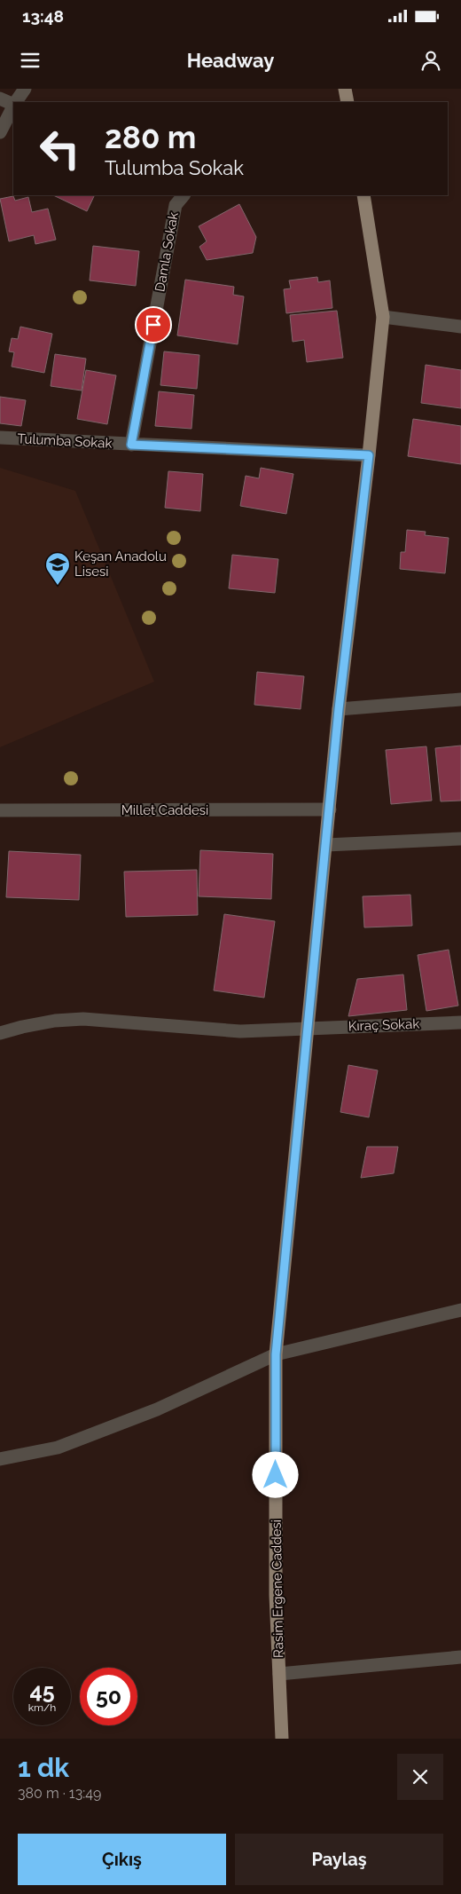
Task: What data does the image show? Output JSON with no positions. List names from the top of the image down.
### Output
{
  "streets": {
    "main road": ["Rasim Ergene Caddesi"],
    "street": [
      "Damla Sokak",
      "Tulumba Sokak",
      "Millet Caddesi",
      "Kıraç Sokak"
    ]
  },
  "crossings": [
    ["Damla Sokak", "Tulumba Sokak"],
    ["Tulumba Sokak", "Rasim Ergene Caddesi"],
    ["Millet Caddesi", "Rasim Ergene Caddesi"],
    ["Kıraç Sokak", "Rasim Ergene Caddesi"]
  ],
  "places": {
    "school or university": ["Keşan Anadolu Lisesi"]
  },
  "page": {
    "status": "13:48",
    "header": "Headway",
    "turn": ["280 m", "Tulumba Sokak"],
    "speed": "45 km/h",
    "limit": "50",
    "heading": ["1 dk", "380 m · 13:49"],
    "buttons": ["Çıkış", "Paylaş"]
  }
}
